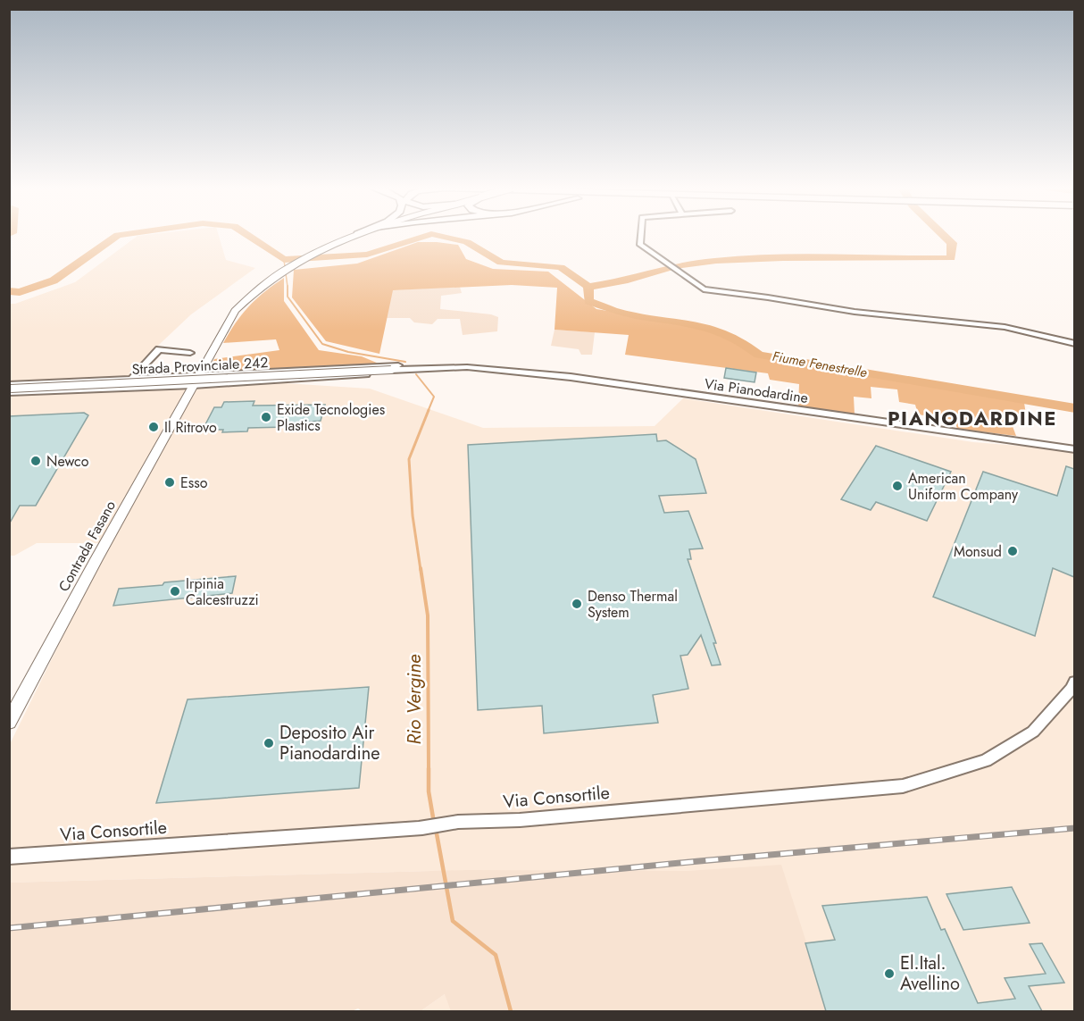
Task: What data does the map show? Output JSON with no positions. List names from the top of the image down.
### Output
{
  "streets": {
    "main road": ["Contrada Fasano"],
    "street": ["Strada Provinciale 242", "Via Pianodardine", "Via Consortile"]
  },
  "crossings": [
    ["Strada Provinciale 242", "Via Pianodardine"]
  ],
  "districts": ["PIANODARDINE"],
  "water": ["Fiume Fenestrelle", "Rio Vergine"],
  "places": [
    "Exide Tecnologies Plastics",
    "Il Ritrovo",
    "Newco",
    "Esso",
    "American Uniform Company",
    "Monsud",
    "Irpinia Calcestruzzi",
    "Denso Thermal System",
    "Deposito Air Pianodardine",
    "El.Ital. Avellino"
  ]
}
